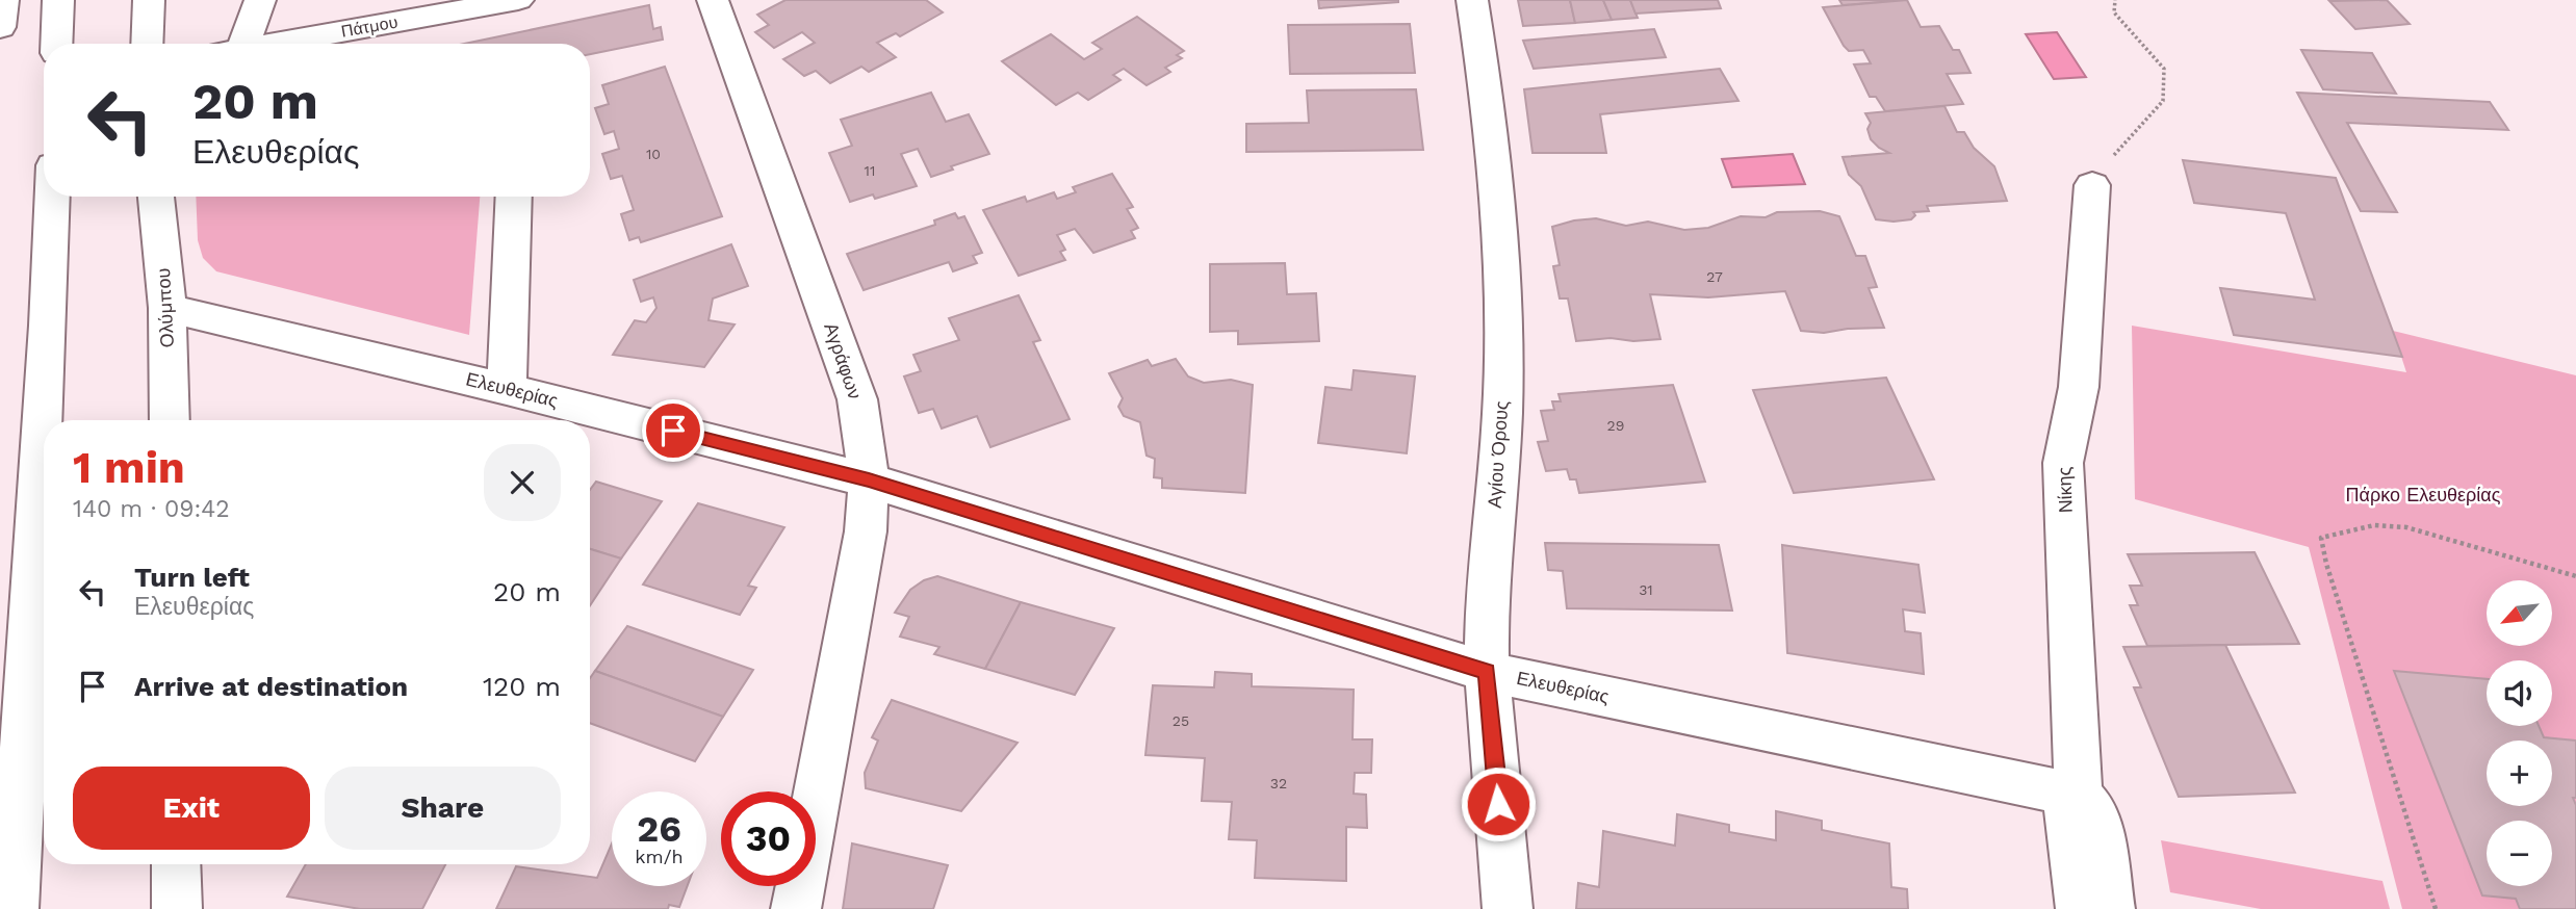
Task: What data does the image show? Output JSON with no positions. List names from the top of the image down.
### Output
{
  "streets": {
    "street": [
      "Πάτμου",
      "Ολύμπου",
      "Αγράφων",
      "Ελευθερίας",
      "Αγίου Όρους",
      "Νίκης"
    ]
  },
  "crossings": [
    ["Ολύμπου", "Ελευθερίας"],
    ["Αγράφων", "Ελευθερίας"],
    ["Ελευθερίας", "Αγίου Όρους"],
    ["Ελευθερίας", "Νίκης"]
  ],
  "parks": ["Πάρκο Ελευθερίας"],
  "house_numbers": [
    "10",
    "11",
    "27",
    "29",
    "31",
    "25",
    "32"
  ],
  "north": "bottom left",
  "page": {
    "turn": ["20 m", "Ελευθερίας"],
    "heading": ["1 min", "140 m · 09:42"],
    "list": [
      {
        "name": "Turn left",
        "note": "Ελευθερίας",
        "value": "20 m"
      },
      {
        "name": "Arrive at destination",
        "value": "120 m"
      }
    ],
    "map_buttons": ["+", "−"],
    "buttons": ["Exit", "Share"],
    "speed": "26 km/h",
    "limit": "30"
  }
}
